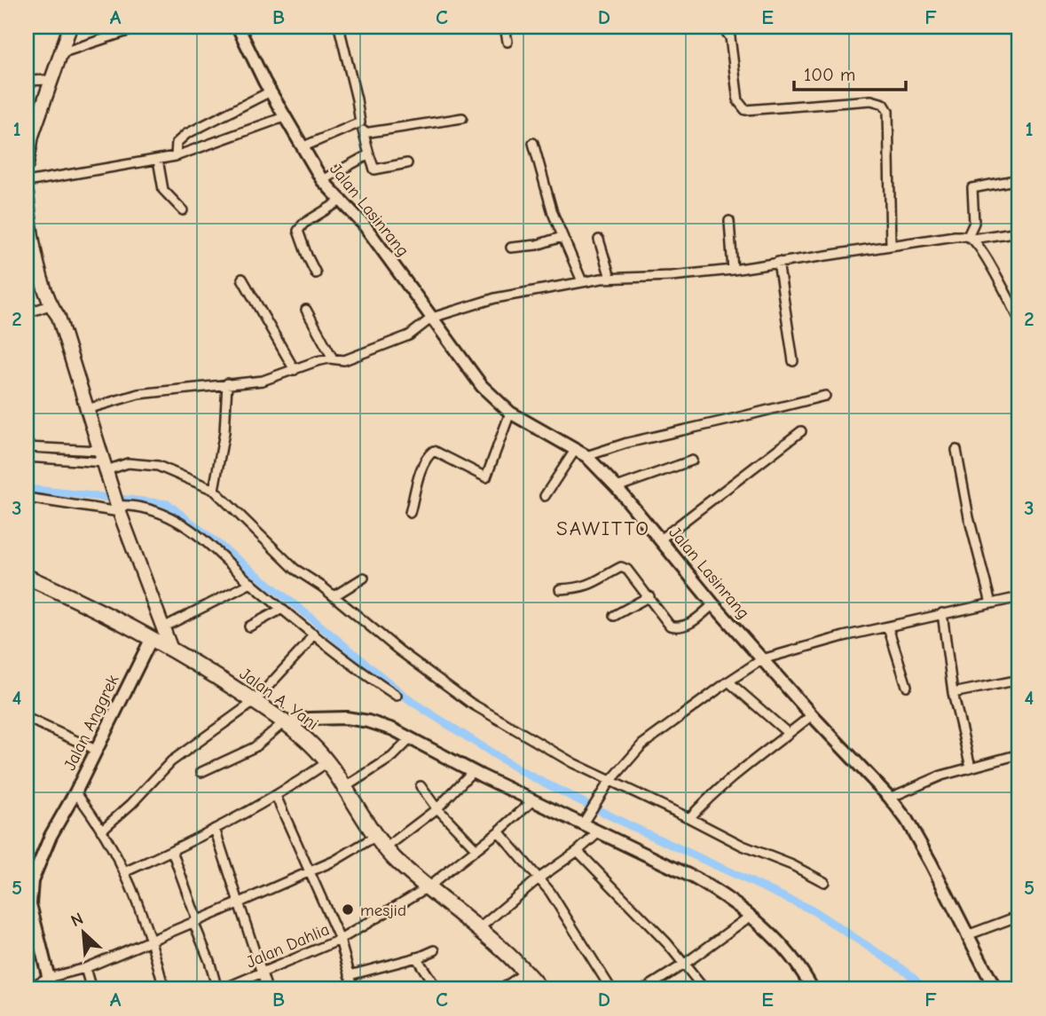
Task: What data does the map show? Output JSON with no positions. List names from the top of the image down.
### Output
{
  "streets": {
    "highway": ["Jalan A. Yani"],
    "street": ["Jalan Lasinrang", "Jalan Anggrek", "Jalan Dahlia"]
  },
  "crossings": [
    ["Jalan A. Yani", "Jalan Anggrek"],
    ["Jalan A. Yani", "Jalan Dahlia"]
  ],
  "districts": ["SAWITTO"],
  "places": ["mesjid"],
  "scale_bar": "100 m",
  "north": "top left",
  "grid": {
    "columns": [
      "A",
      "B",
      "C",
      "D",
      "E",
      "F"
    ],
    "rows": [
      "1",
      "2",
      "3",
      "4",
      "5"
    ]
  }
}
